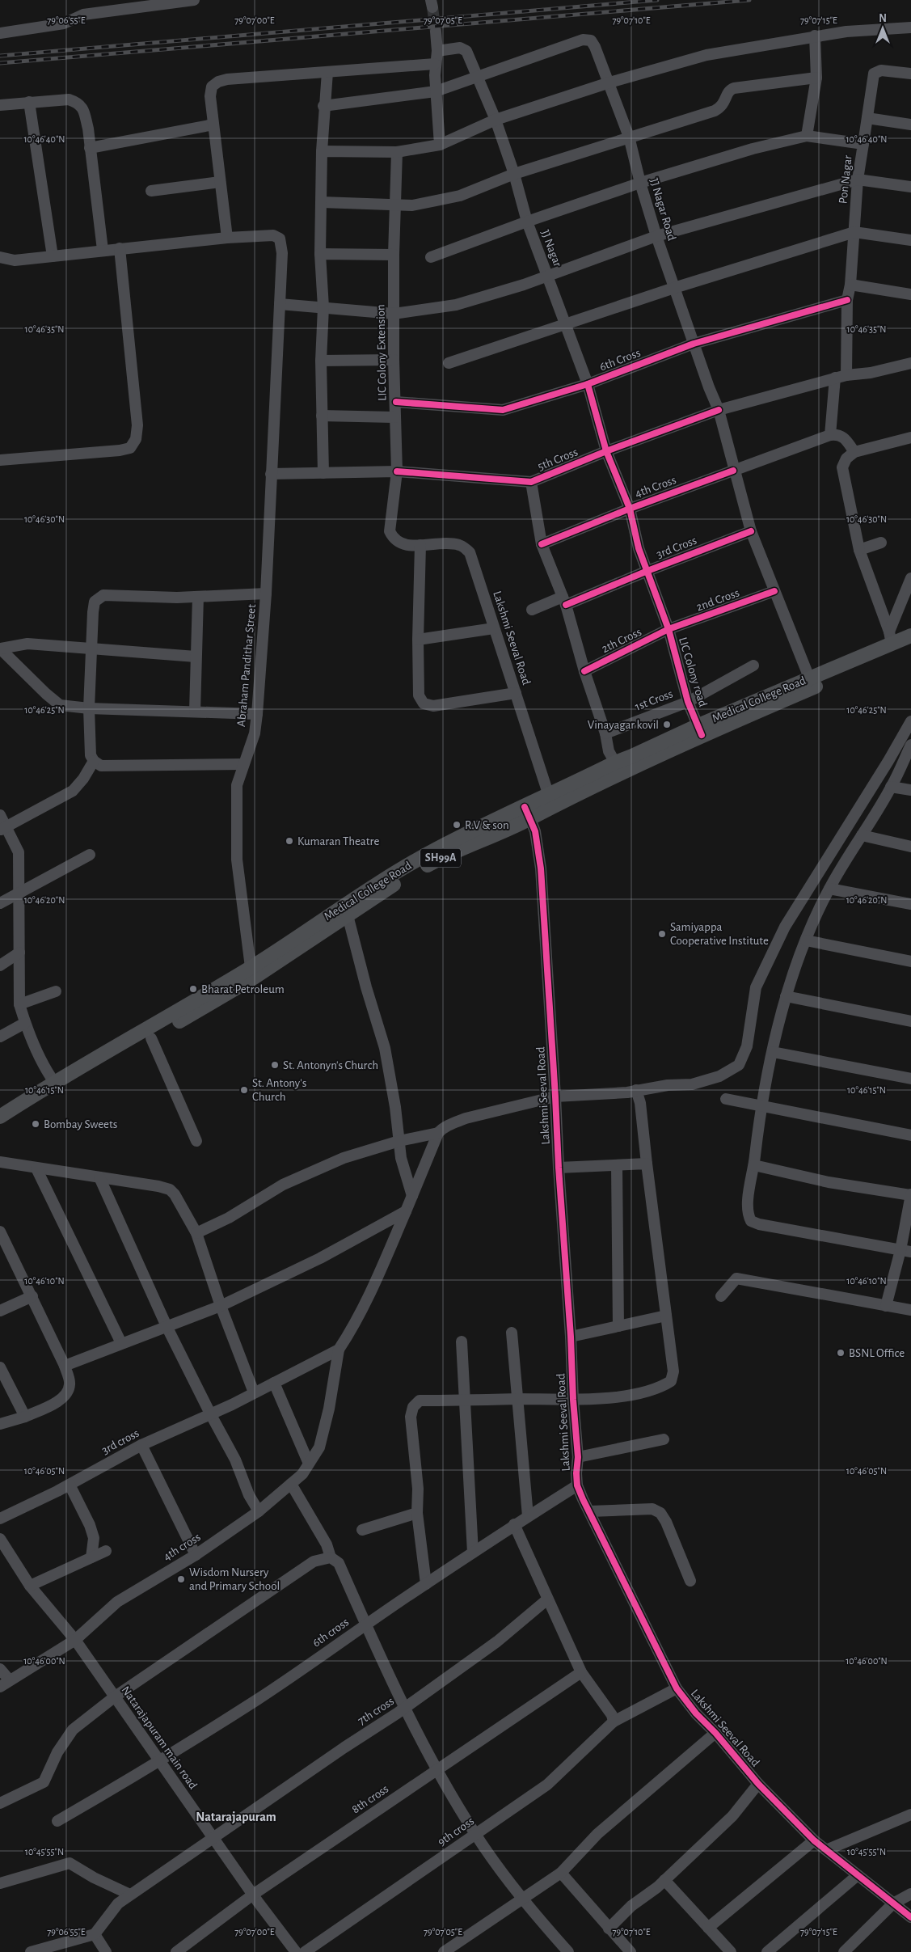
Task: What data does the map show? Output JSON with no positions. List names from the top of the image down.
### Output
{
  "streets": {
    "main road": ["Medical College Road", "SH99A"],
    "street": [
      "Pon Nagar",
      "JJ Nagar Road",
      "JJ Nagar",
      "LIC Colony Extension",
      "6th Cross",
      "5th Cross",
      "4th Cross",
      "3rd Cross",
      "2nd Cross",
      "Lakshmi Seeval Road",
      "2th Cross",
      "Abraham Pandithar Street",
      "LIC Colony road",
      "1st Cross",
      "3rd cross",
      "4th cross",
      "6th cross",
      "7th cross",
      "Natarajapuram main road",
      "8th cross",
      "9th cross"
    ]
  },
  "crossings": [
    ["Pon Nagar", "6th Cross"],
    ["Pon Nagar", "5th Cross"],
    ["JJ Nagar Road", "JJ Nagar"],
    ["JJ Nagar Road", "6th Cross"],
    ["JJ Nagar Road", "5th Cross"],
    ["JJ Nagar Road", "4th Cross"],
    ["JJ Nagar Road", "3rd Cross"],
    ["JJ Nagar Road", "2nd Cross"],
    ["JJ Nagar Road", "Medical College Road"],
    ["JJ Nagar", "6th Cross"],
    ["JJ Nagar", "LIC Colony road"],
    ["LIC Colony Extension", "6th Cross"],
    ["LIC Colony Extension", "5th Cross"],
    ["LIC Colony Extension", "Lakshmi Seeval Road"],
    ["6th Cross", "LIC Colony road"],
    ["5th Cross", "Abraham Pandithar Street"],
    ["5th Cross", "LIC Colony road"],
    ["4th Cross", "LIC Colony road"],
    ["3rd Cross", "LIC Colony road"],
    ["2nd Cross", "2th Cross"],
    ["2nd Cross", "LIC Colony road"],
    ["Lakshmi Seeval Road", "Medical College Road"],
    ["Lakshmi Seeval Road", "6th cross"],
    ["Lakshmi Seeval Road", "9th cross"],
    ["2th Cross", "LIC Colony road"],
    ["Abraham Pandithar Street", "Medical College Road"],
    ["LIC Colony road", "Medical College Road"],
    ["LIC Colony road", "1st Cross"],
    ["3rd cross", "4th cross"],
    ["4th cross", "Natarajapuram main road"],
    ["6th cross", "Natarajapuram main road"],
    ["7th cross", "Natarajapuram main road"],
    ["Natarajapuram main road", "8th cross"]
  ],
  "districts": ["Natarajapuram"],
  "places": [
    "Vinayagar kovil",
    "R.V & son",
    "Kumaran Theatre",
    "Samiyappa Cooperative Institute",
    "Bharat Petroleum",
    "St. Antonyn's Church",
    "St. Antony's Church",
    "Bombay Sweets",
    "BSNL Office",
    "Wisdom Nursery and Primary School"
  ],
  "north": "top",
  "coordinates": [
    "79°06'55\"E",
    "79°07'00\"E",
    "79°07'05\"E",
    "79°07'10\"E",
    "79°07'15\"E",
    "10°46'40\"N",
    "10°46'35\"N",
    "10°46'30\"N",
    "10°46'25\"N",
    "10°46'20\"N",
    "10°46'15\"N",
    "10°46'10\"N",
    "10°46'05\"N",
    "10°46'00\"N",
    "10°45'55\"N"
  ]
}
